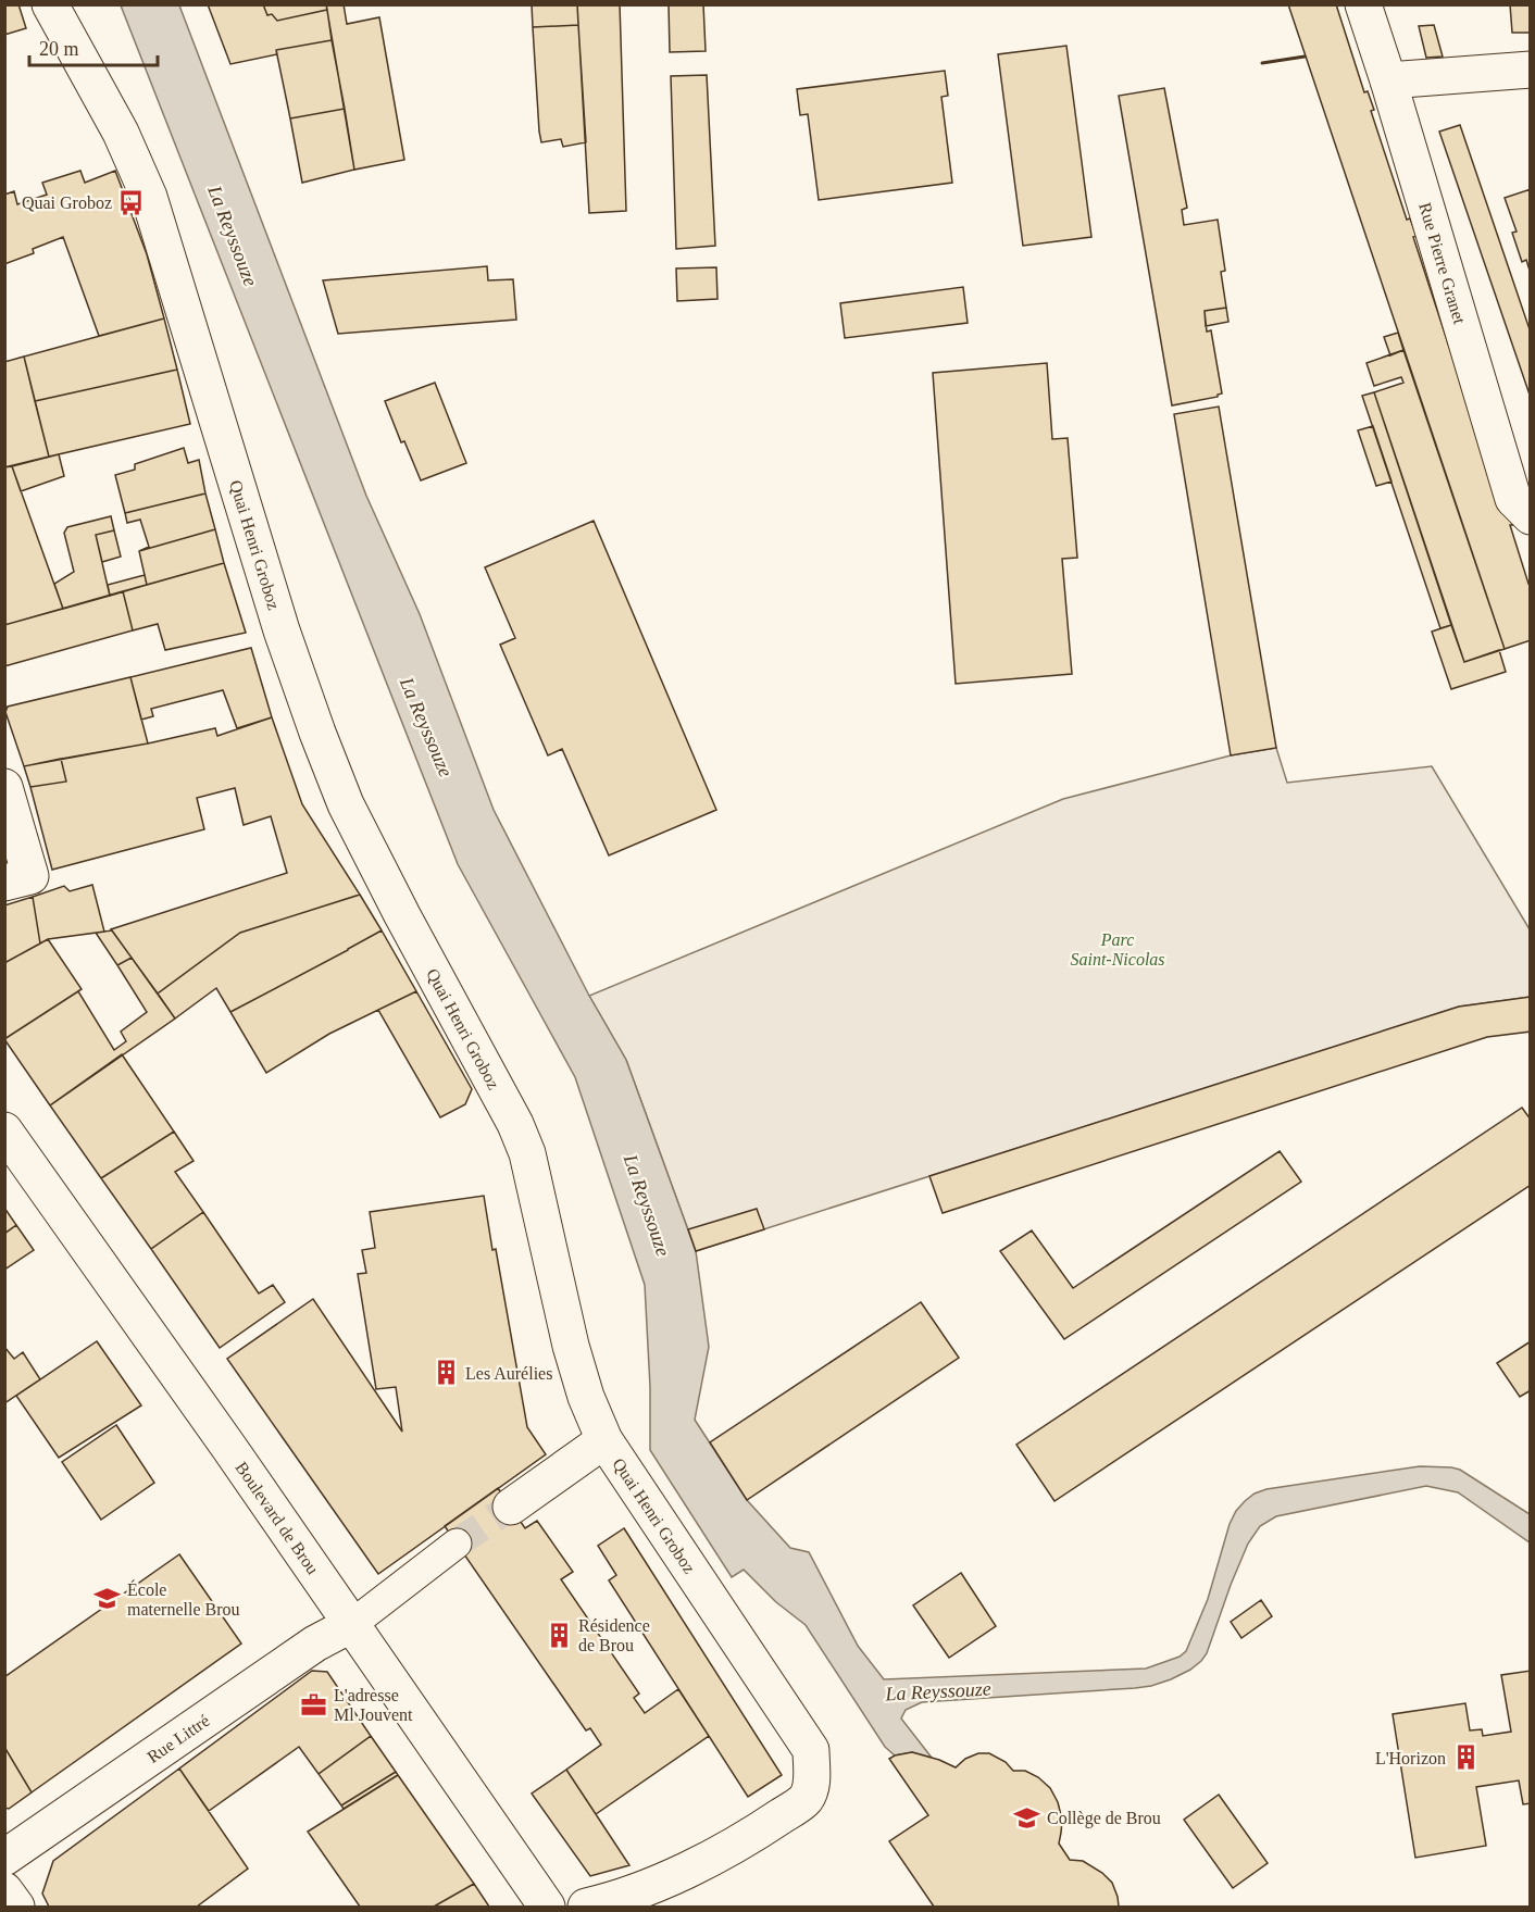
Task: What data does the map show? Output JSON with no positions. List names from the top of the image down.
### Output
{
  "streets": {
    "street": [
      "Rue Pierre Granet",
      "Quai Henri Groboz",
      "Boulevard de Brou",
      "Rue Littré"
    ]
  },
  "crossings": [
    ["Boulevard de Brou", "Rue Littré"]
  ],
  "water": ["La Reyssouze"],
  "parks": ["Parc Saint-Nicolas"],
  "places": {
    "bus stop": ["Quai Groboz"],
    "building": ["Les Aurélies", "Résidence de Brou", "L'Horizon"],
    "school or university": ["École maternelle Brou", "Collège de Brou"],
    "office": ["L'adresse Ml Jouvent"]
  },
  "scale_bar": "20 m"
}
